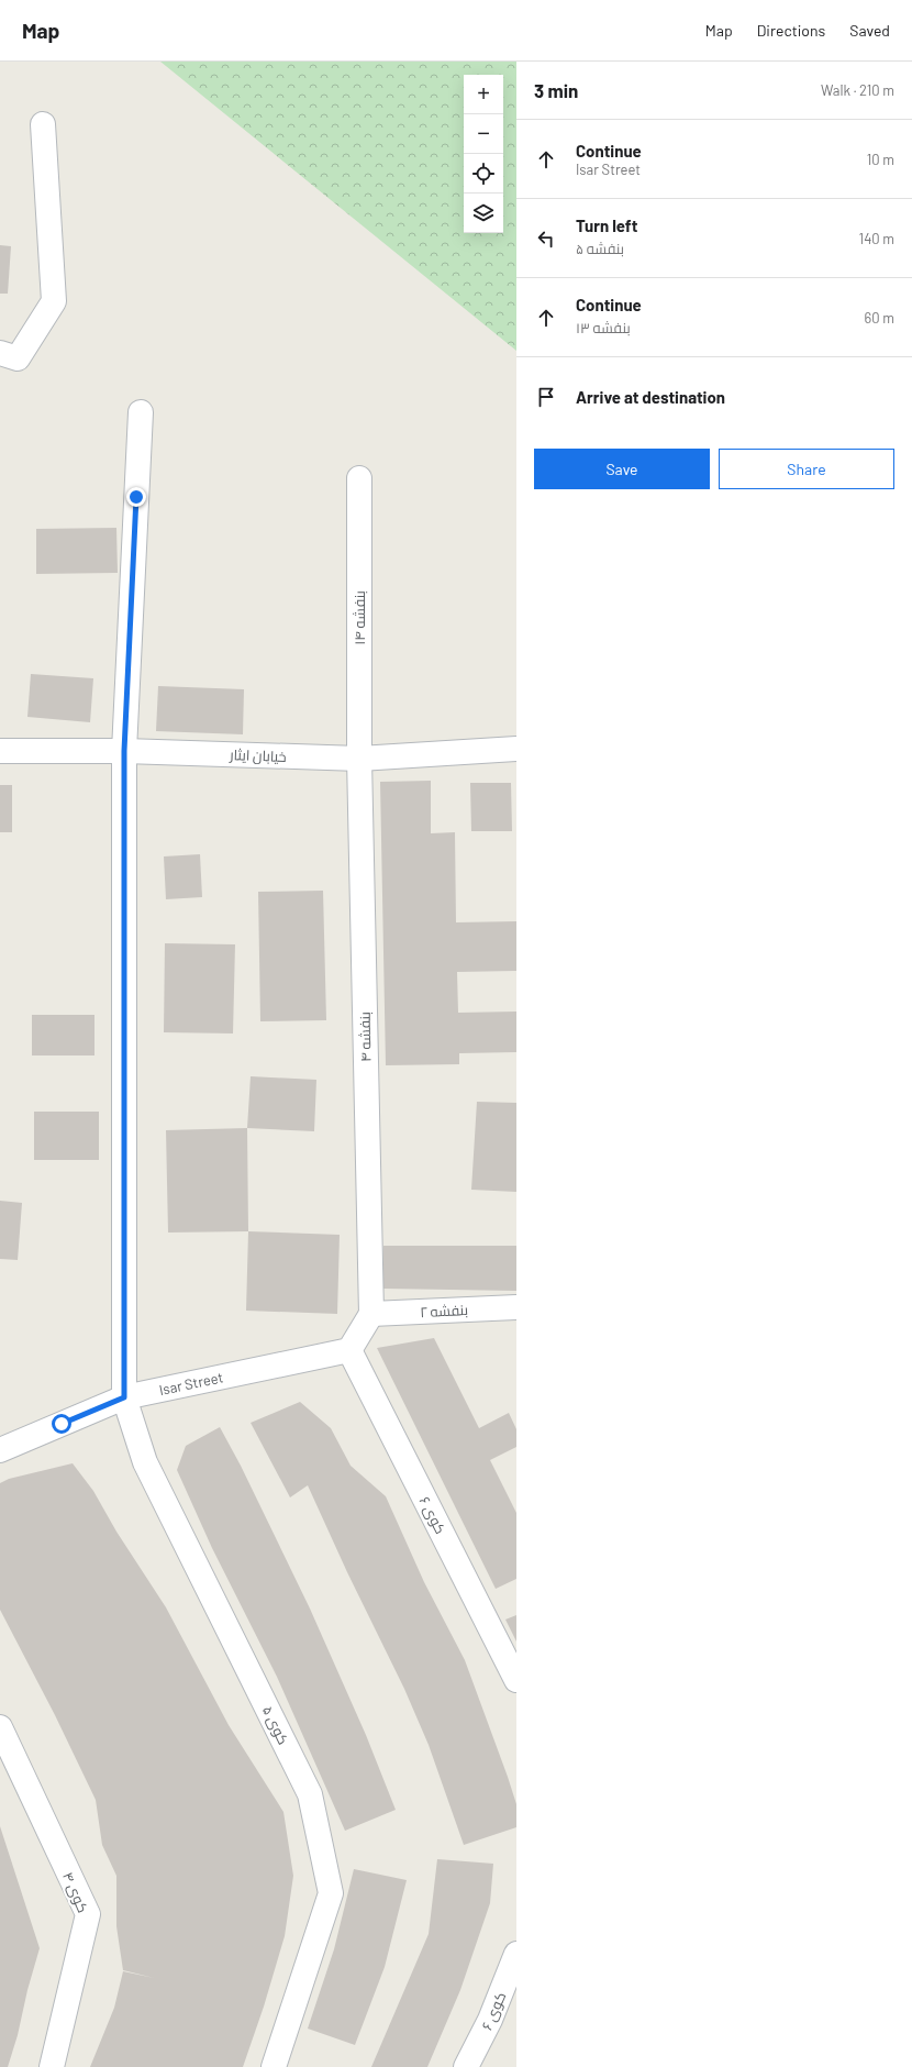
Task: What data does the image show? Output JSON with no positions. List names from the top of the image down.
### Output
{
  "streets": {
    "street": [
      "بنفشه ۱۴",
      "خیابان ایثار",
      "بنفشه ۴",
      "بنفشه ۲",
      "Isar Street",
      "کوی ۶",
      "کوی ۵",
      "کوی ۴"
    ]
  },
  "crossings": [
    ["بنفشه ۱۴", "خیابان ایثار"],
    ["بنفشه ۱۴", "بنفشه ۴"],
    ["خیابان ایثار", "بنفشه ۴"],
    ["خیابان ایثار", "کوی ۵"],
    ["بنفشه ۴", "بنفشه ۲"],
    ["Isar Street", "کوی ۶"],
    ["Isar Street", "کوی ۵"]
  ],
  "page": {
    "header": "Map",
    "nav": ["Map", "Directions", "Saved"],
    "heading": ["3 min", "Walk · 210 m"],
    "map_buttons": ["+", "−"],
    "list": [
      ["Continue", "Isar Street", "10 m"],
      ["Turn left", "بنفشه ۵", "140 m"],
      ["Continue", "بنفشه ۱۳", "60 m"],
      "Arrive at destination"
    ],
    "buttons": ["Save", "Share"]
  }
}
